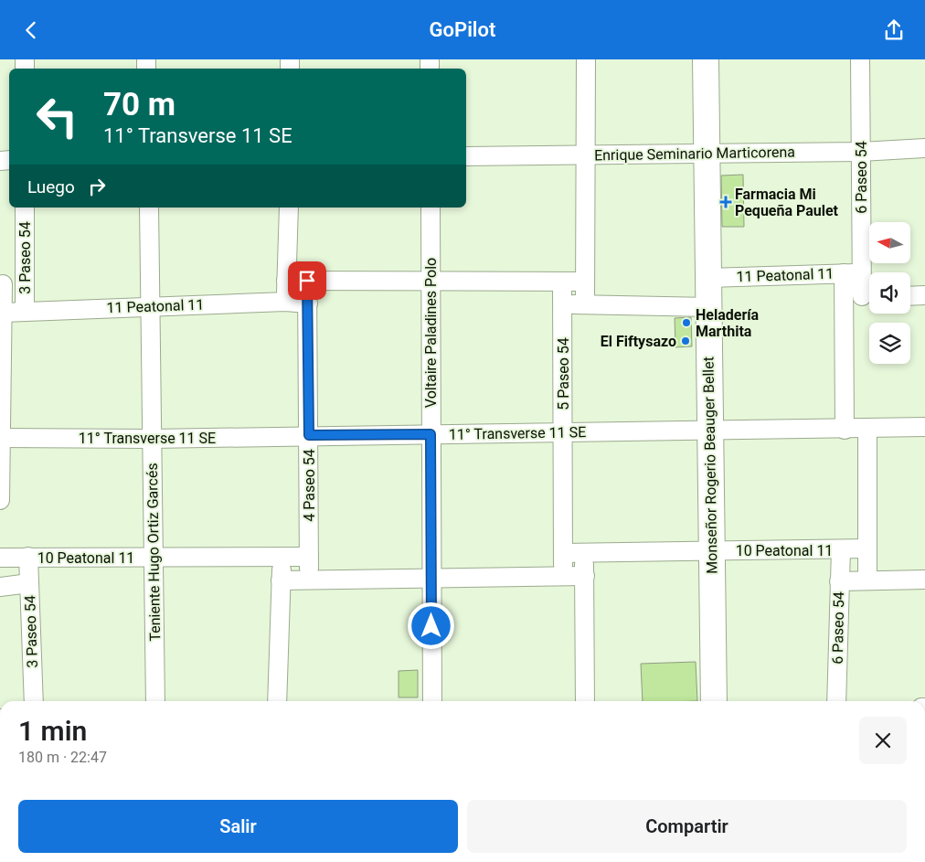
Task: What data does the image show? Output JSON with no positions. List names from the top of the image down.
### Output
{
  "streets": {
    "street": [
      "Enrique Seminario Marticorena",
      "6 Paseo 54",
      "3 Paseo 54",
      "11 Peatonal 11",
      "Voltaire Paladines Polo",
      "5 Paseo 54",
      "11° Transverse 11 SE",
      "Monseñor Rogerio Beauger Bellet",
      "4 Paseo 54",
      "10 Peatonal 11",
      "Teniente Hugo Ortiz Garcés"
    ]
  },
  "crossings": [
    ["Enrique Seminario Marticorena", "6 Paseo 54"],
    ["Enrique Seminario Marticorena", "Monseñor Rogerio Beauger Bellet"],
    ["6 Paseo 54", "11 Peatonal 11"],
    ["6 Paseo 54", "11° Transverse 11 SE"],
    ["6 Paseo 54", "10 Peatonal 11"],
    ["3 Paseo 54", "11 Peatonal 11"],
    ["3 Paseo 54", "11° Transverse 11 SE"],
    ["3 Paseo 54", "10 Peatonal 11"],
    ["11 Peatonal 11", "Monseñor Rogerio Beauger Bellet"],
    ["11 Peatonal 11", "4 Paseo 54"],
    ["11 Peatonal 11", "Teniente Hugo Ortiz Garcés"],
    ["Voltaire Paladines Polo", "11° Transverse 11 SE"],
    ["5 Paseo 54", "11° Transverse 11 SE"],
    ["5 Paseo 54", "10 Peatonal 11"],
    ["11° Transverse 11 SE", "Monseñor Rogerio Beauger Bellet"],
    ["11° Transverse 11 SE", "4 Paseo 54"],
    ["11° Transverse 11 SE", "Teniente Hugo Ortiz Garcés"],
    ["Monseñor Rogerio Beauger Bellet", "10 Peatonal 11"],
    ["4 Paseo 54", "10 Peatonal 11"],
    ["10 Peatonal 11", "Teniente Hugo Ortiz Garcés"]
  ],
  "places": {
    "health": ["Farmacia Mi Pequeña Paulet"],
    "other": ["Heladería Marthita", "El Fiftysazo"]
  },
  "north": "left",
  "page": {
    "header": "GoPilot",
    "turn": ["70 m", "11° Transverse 11 SE"],
    "then": "Luego",
    "heading": ["1 min", "180 m · 22:47"],
    "buttons": ["Salir", "Compartir"]
  }
}
